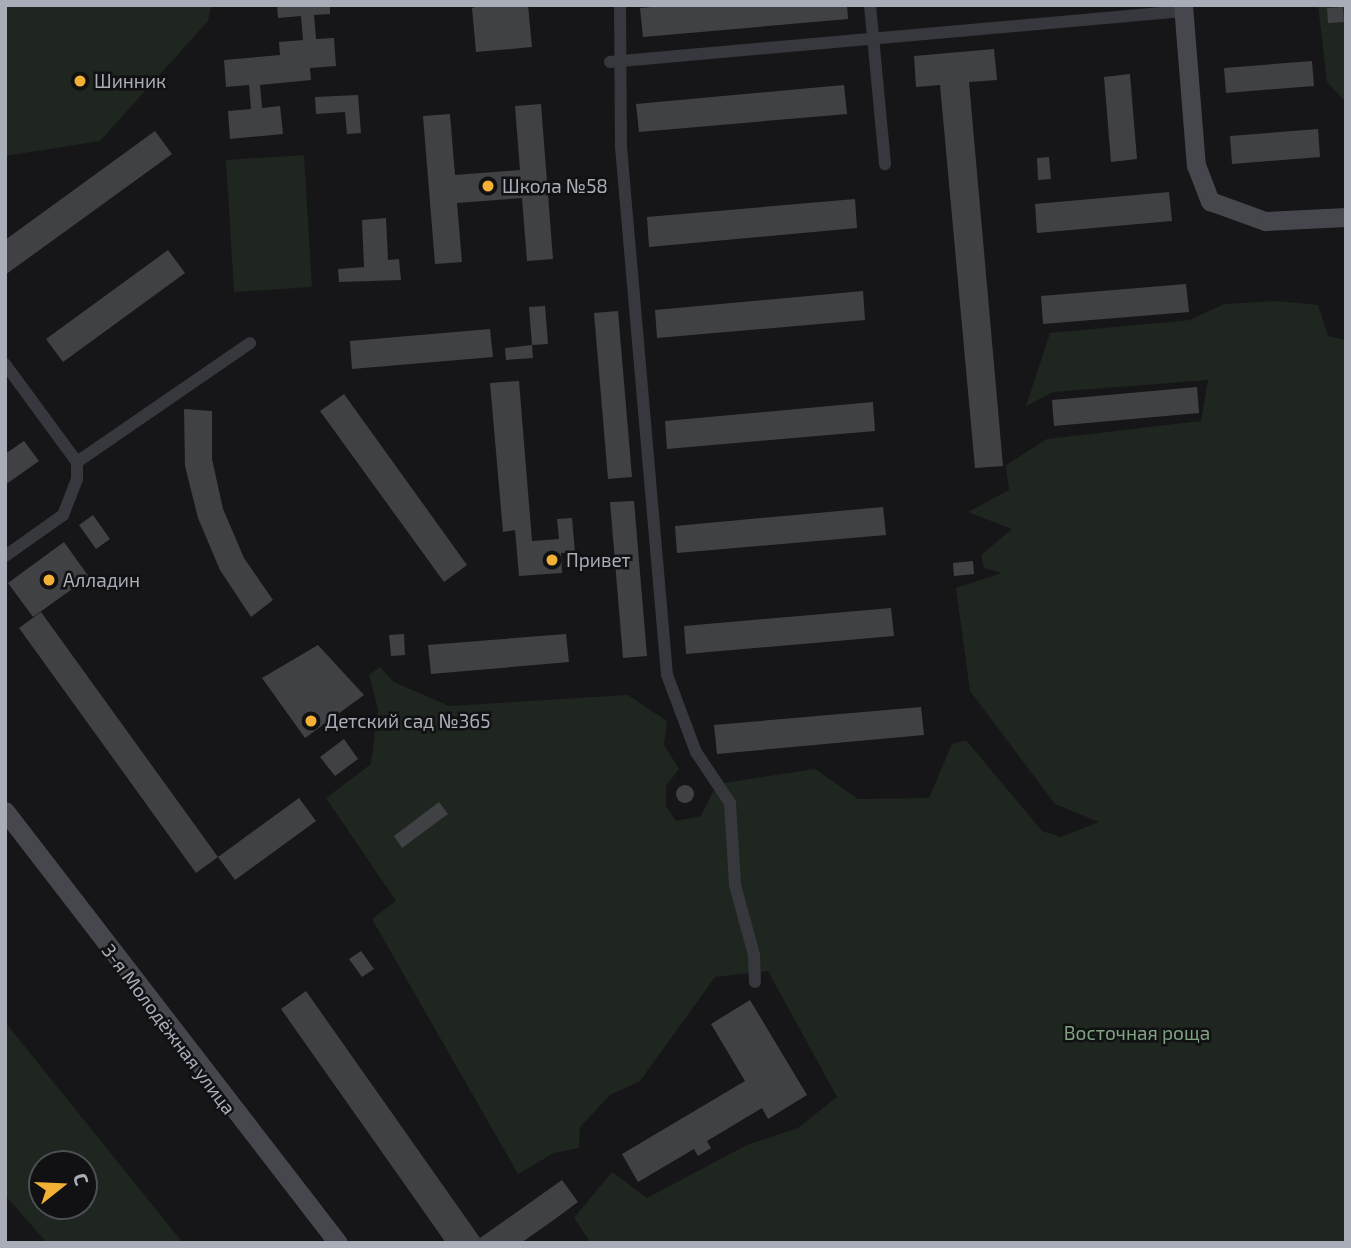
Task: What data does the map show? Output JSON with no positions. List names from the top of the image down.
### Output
{
  "streets": {
    "main road": ["3-я Молодёжная улица"]
  },
  "parks": ["Восточная роща"],
  "places": [
    "Шинник",
    "Школа №58",
    "Привет",
    "Алладин",
    "Детский сад №365"
  ],
  "north": "right"
}
